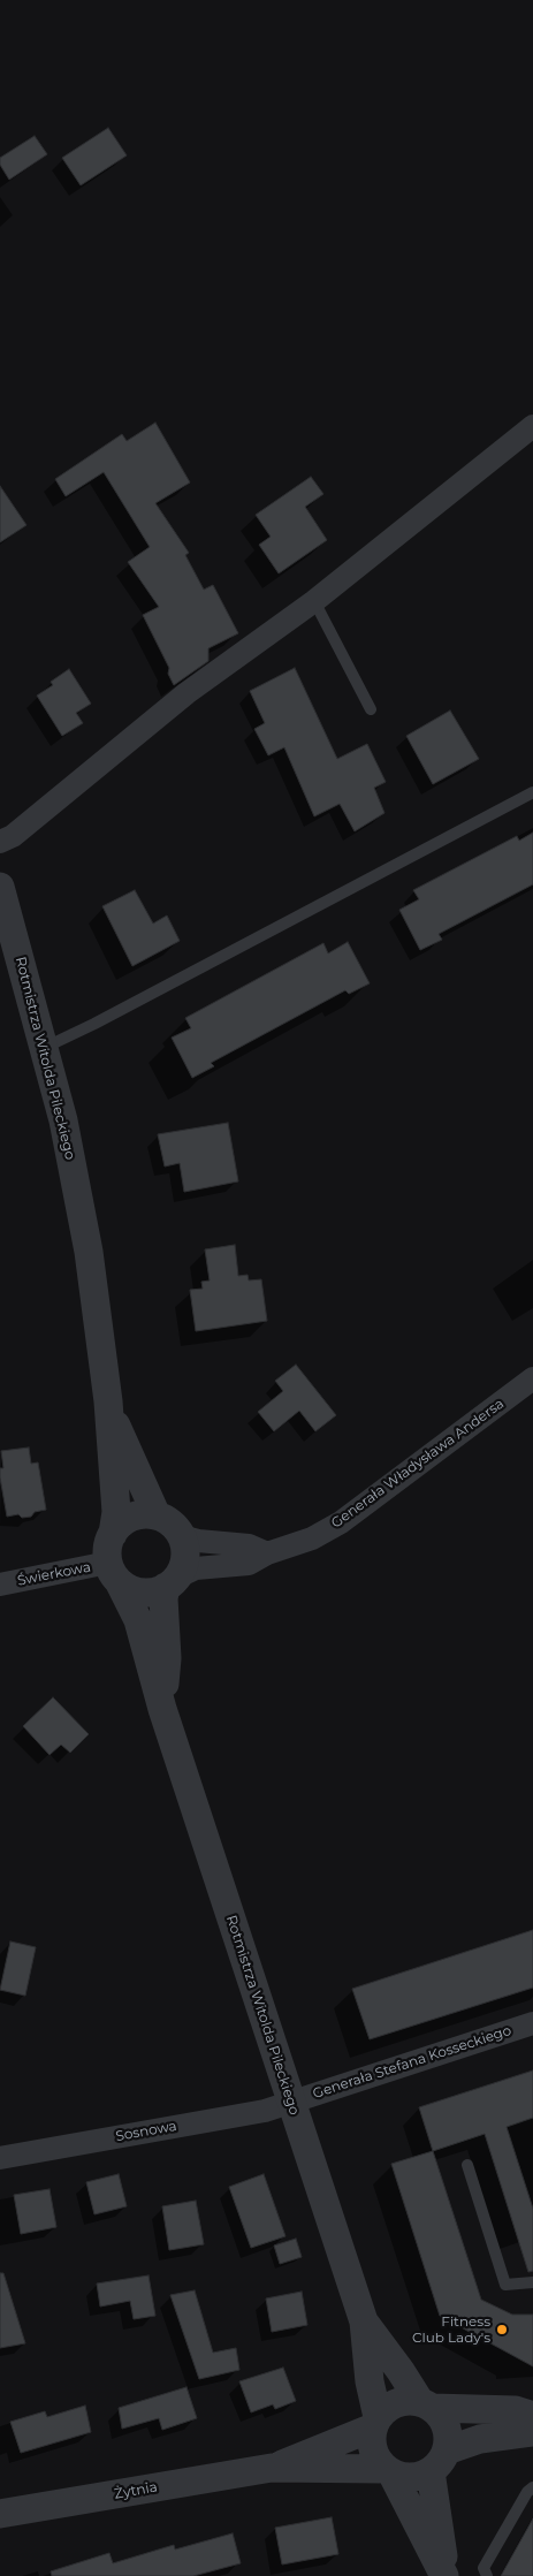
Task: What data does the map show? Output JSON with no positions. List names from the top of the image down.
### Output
{
  "streets": {
    "street": [
      "Rotmistrza Witolda Pileckiego",
      "Generała Władysława Andersa",
      "Świerkowa",
      "Generała Stefana Kosseckiego",
      "Sosnowa",
      "Żytnia"
    ]
  },
  "crossings": [
    ["Rotmistrza Witolda Pileckiego", "Generała Władysława Andersa"],
    ["Rotmistrza Witolda Pileckiego", "Świerkowa"],
    ["Rotmistrza Witolda Pileckiego", "Generała Stefana Kosseckiego"],
    ["Rotmistrza Witolda Pileckiego", "Sosnowa"],
    ["Rotmistrza Witolda Pileckiego", "Żytnia"],
    ["Generała Władysława Andersa", "Świerkowa"],
    ["Generała Stefana Kosseckiego", "Sosnowa"]
  ],
  "places": ["Fitness Club Lady's"]
}
